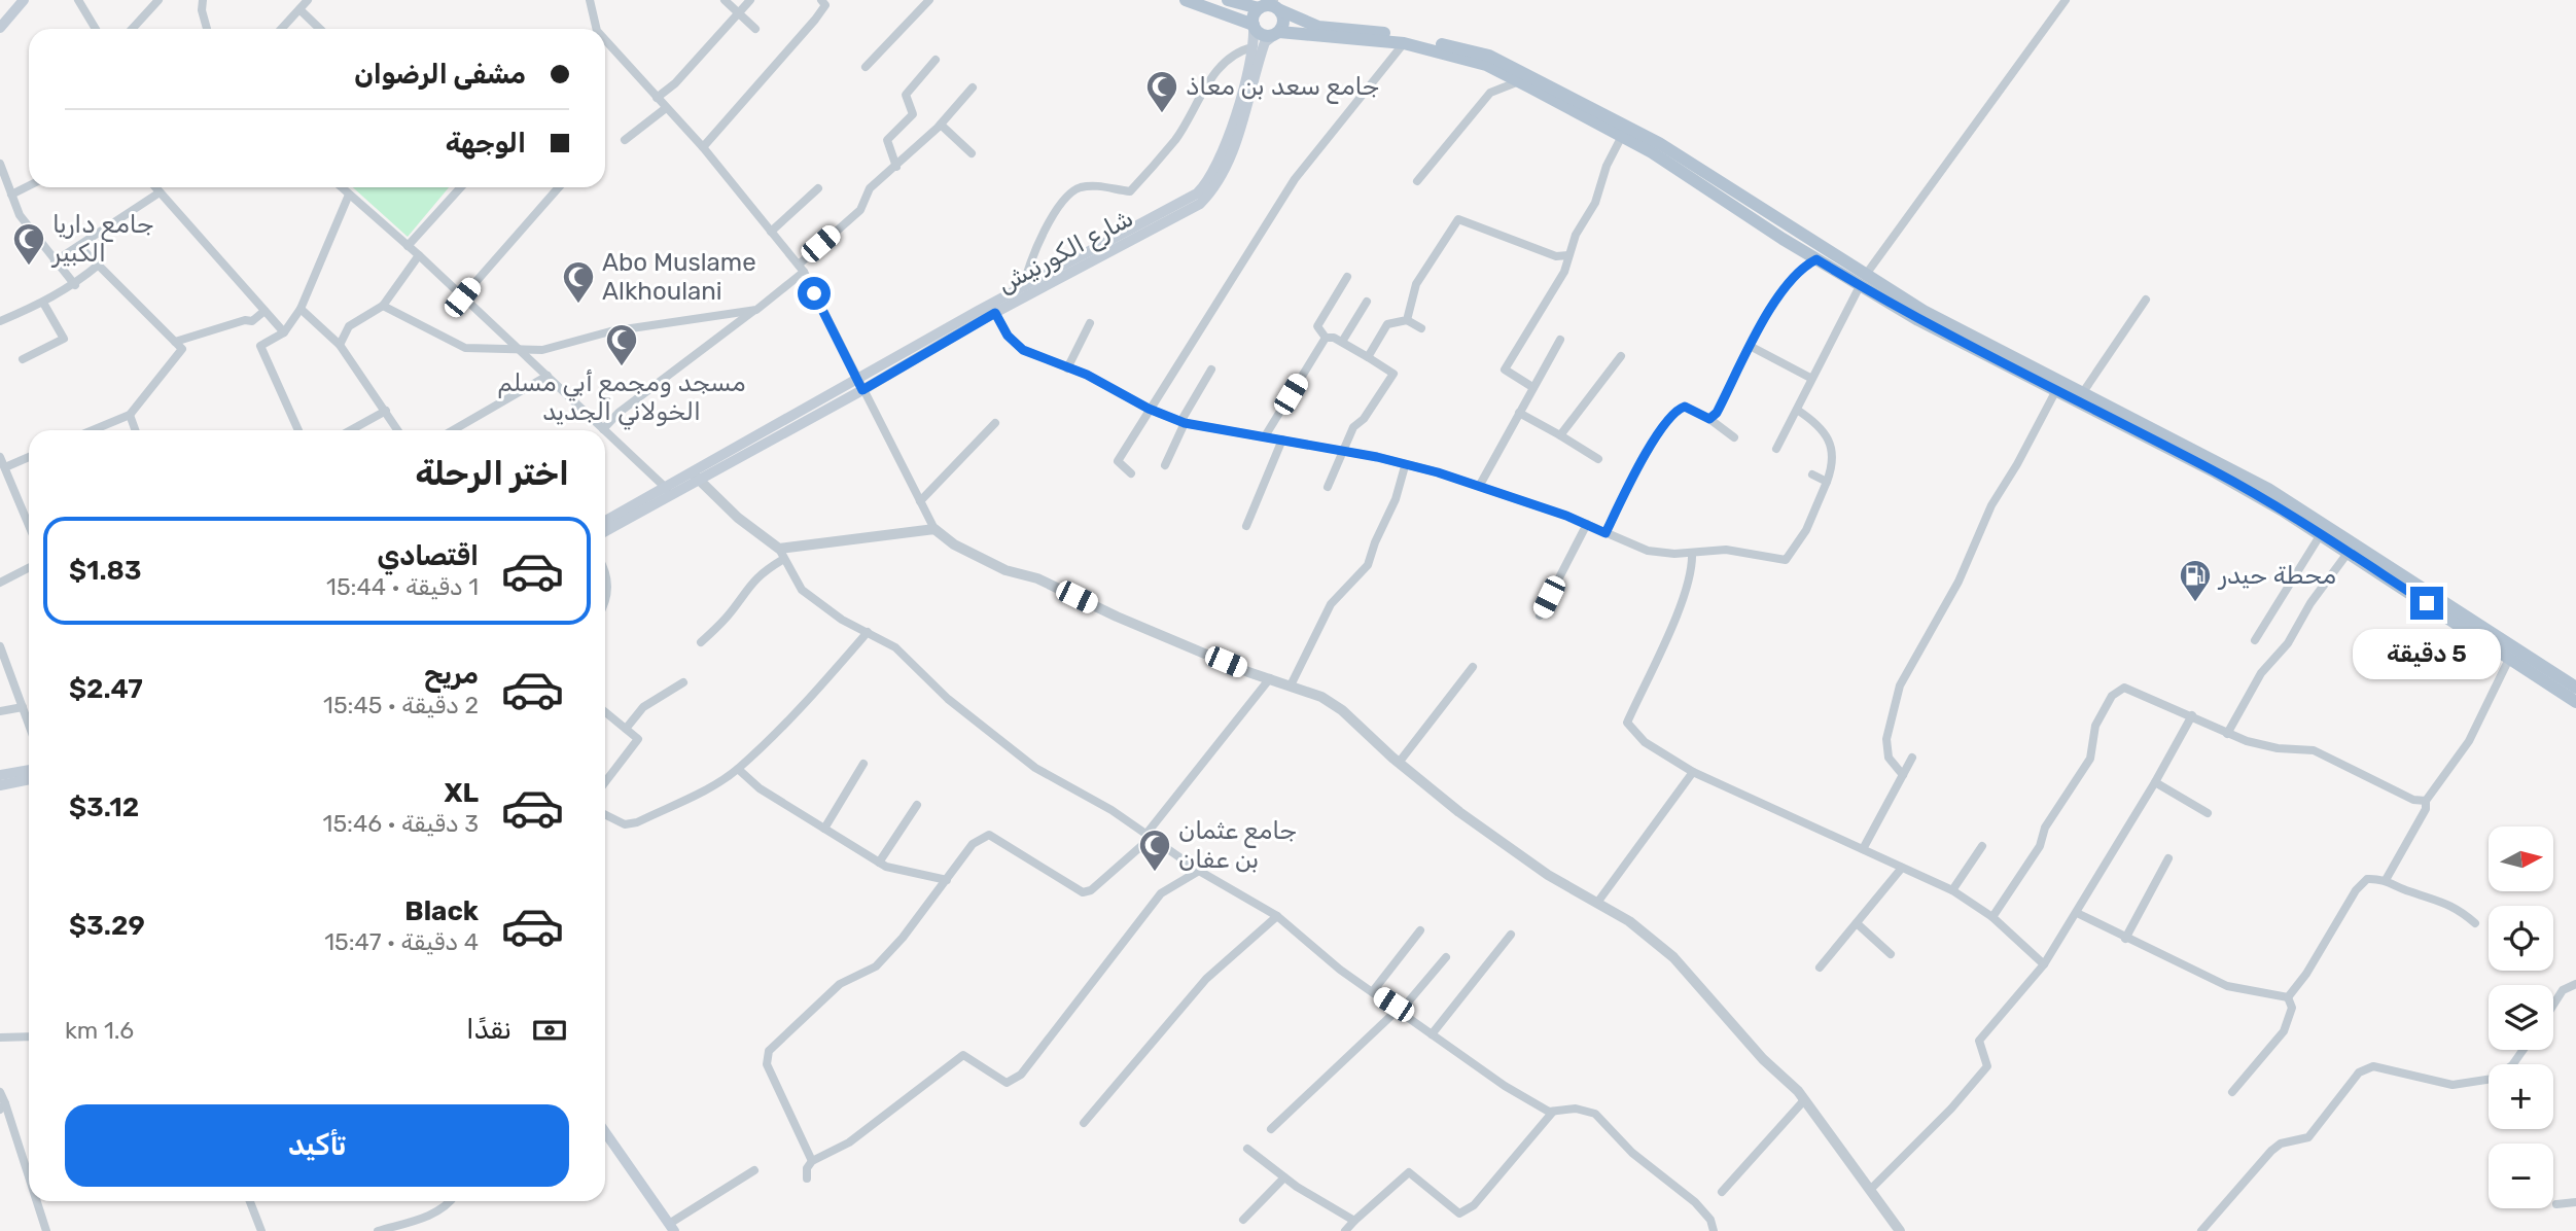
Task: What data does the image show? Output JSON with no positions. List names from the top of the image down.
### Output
{
  "streets": {
    "main road": ["شارع الكورنيش"]
  },
  "places": {
    "mosque": [
      "جامع سعد بن معاذ",
      "جامع داريا الكبير",
      "Abo Muslame Alkhoulani",
      "مسجد ومجمع أبي مسلم الخولاني الجديد",
      "جامع عثمان بن عفان"
    ],
    "fuel station": ["محطة حيدر"]
  },
  "north": "right",
  "page": {
    "banner": ["مشفى الرضوان", "الوجهة"],
    "heading": "اختر الرحلة",
    "list": [
      {
        "name": "اقتصادي",
        "note": "1 دقيقة · 15:44",
        "value": "$1.83"
      },
      {
        "name": "مريح",
        "note": "2 دقيقة · 15:45",
        "value": "$2.47"
      },
      {
        "name": "XL",
        "note": "3 دقيقة · 15:46",
        "value": "$3.12"
      },
      {
        "name": "Black",
        "note": "4 دقيقة · 15:47",
        "value": "$3.29"
      }
    ],
    "bubble": "5 دقيقة",
    "map_buttons": ["+", "−"],
    "pay": ["نقدًا", "1.6 km"],
    "buttons": "تأكيد"
  }
}
